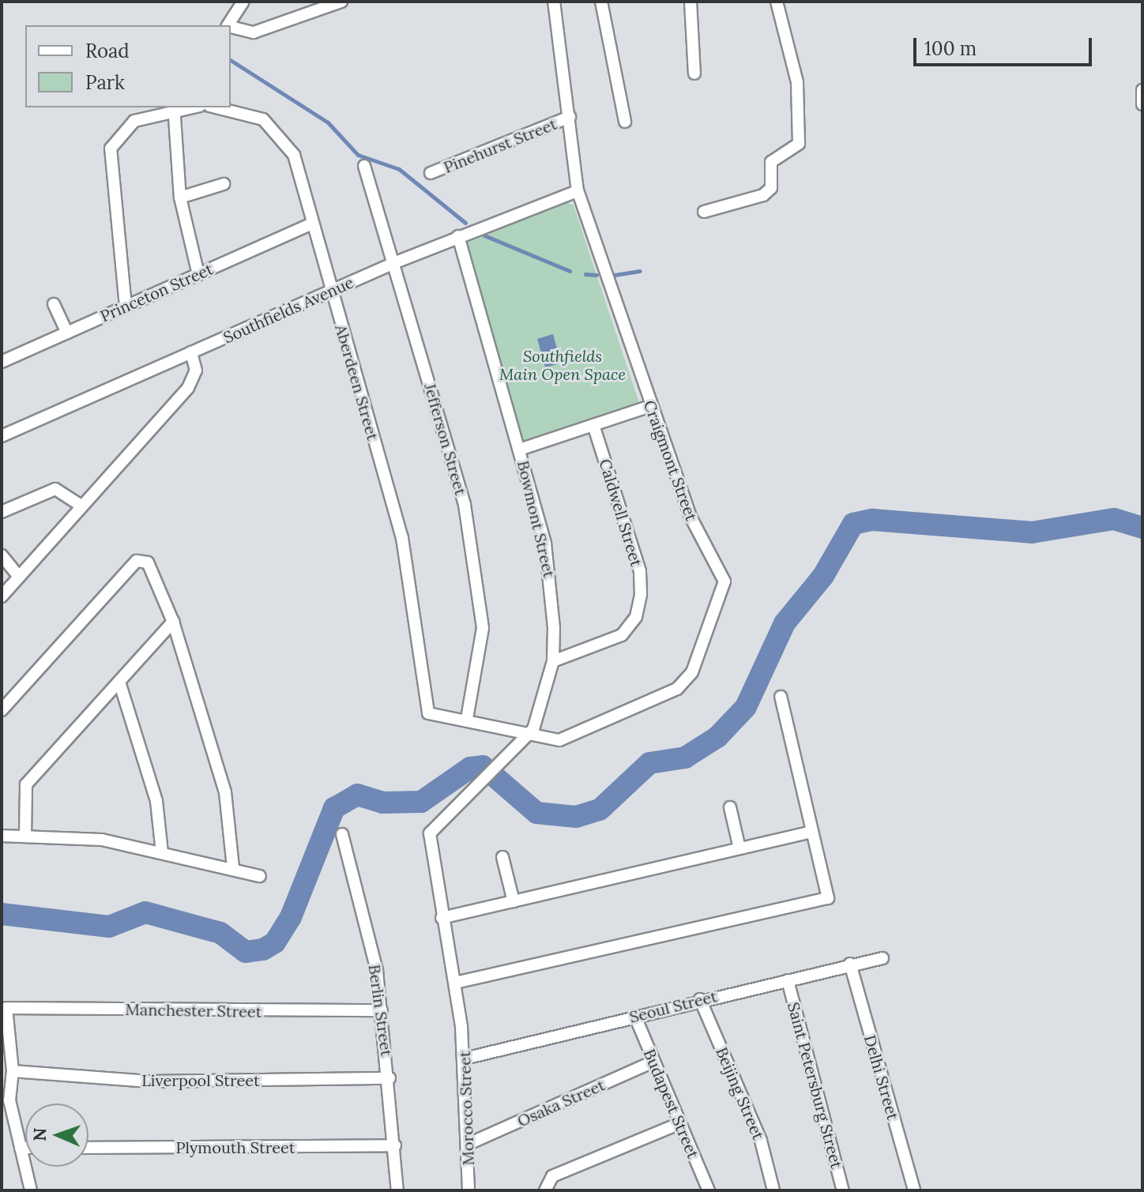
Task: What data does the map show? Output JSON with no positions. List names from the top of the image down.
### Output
{
  "streets": {
    "street": [
      "Pinehurst Street",
      "Princeton Street",
      "Southfields Avenue",
      "Aberdeen Street",
      "Jefferson Street",
      "Craigmont Street",
      "Caldwell Street",
      "Bowmont Street",
      "Seoul Street",
      "Manchester Street",
      "Berlin Street",
      "Delhi Street",
      "Liverpool Street",
      "Saint Petersburg Street",
      "Beijing Street",
      "Osaka Street",
      "Budapest Street",
      "Morocco Street",
      "Plymouth Street"
    ]
  },
  "crossings": [
    ["Pinehurst Street", "Craigmont Street"],
    ["Princeton Street", "Aberdeen Street"],
    ["Southfields Avenue", "Aberdeen Street"],
    ["Southfields Avenue", "Jefferson Street"],
    ["Southfields Avenue", "Craigmont Street"],
    ["Southfields Avenue", "Bowmont Street"],
    ["Aberdeen Street", "Craigmont Street"],
    ["Jefferson Street", "Craigmont Street"],
    ["Craigmont Street", "Bowmont Street"],
    ["Caldwell Street", "Bowmont Street"],
    ["Bowmont Street", "Morocco Street"],
    ["Seoul Street", "Delhi Street"],
    ["Seoul Street", "Saint Petersburg Street"],
    ["Seoul Street", "Beijing Street"],
    ["Seoul Street", "Budapest Street"],
    ["Seoul Street", "Morocco Street"],
    ["Manchester Street", "Berlin Street"],
    ["Manchester Street", "Liverpool Street"],
    ["Berlin Street", "Liverpool Street"],
    ["Berlin Street", "Plymouth Street"],
    ["Osaka Street", "Budapest Street"],
    ["Osaka Street", "Morocco Street"]
  ],
  "parks": ["Southfields Main Open Space"],
  "legend": ["Road", "Park"],
  "scale_bar": "100 m",
  "north": "left"
}
